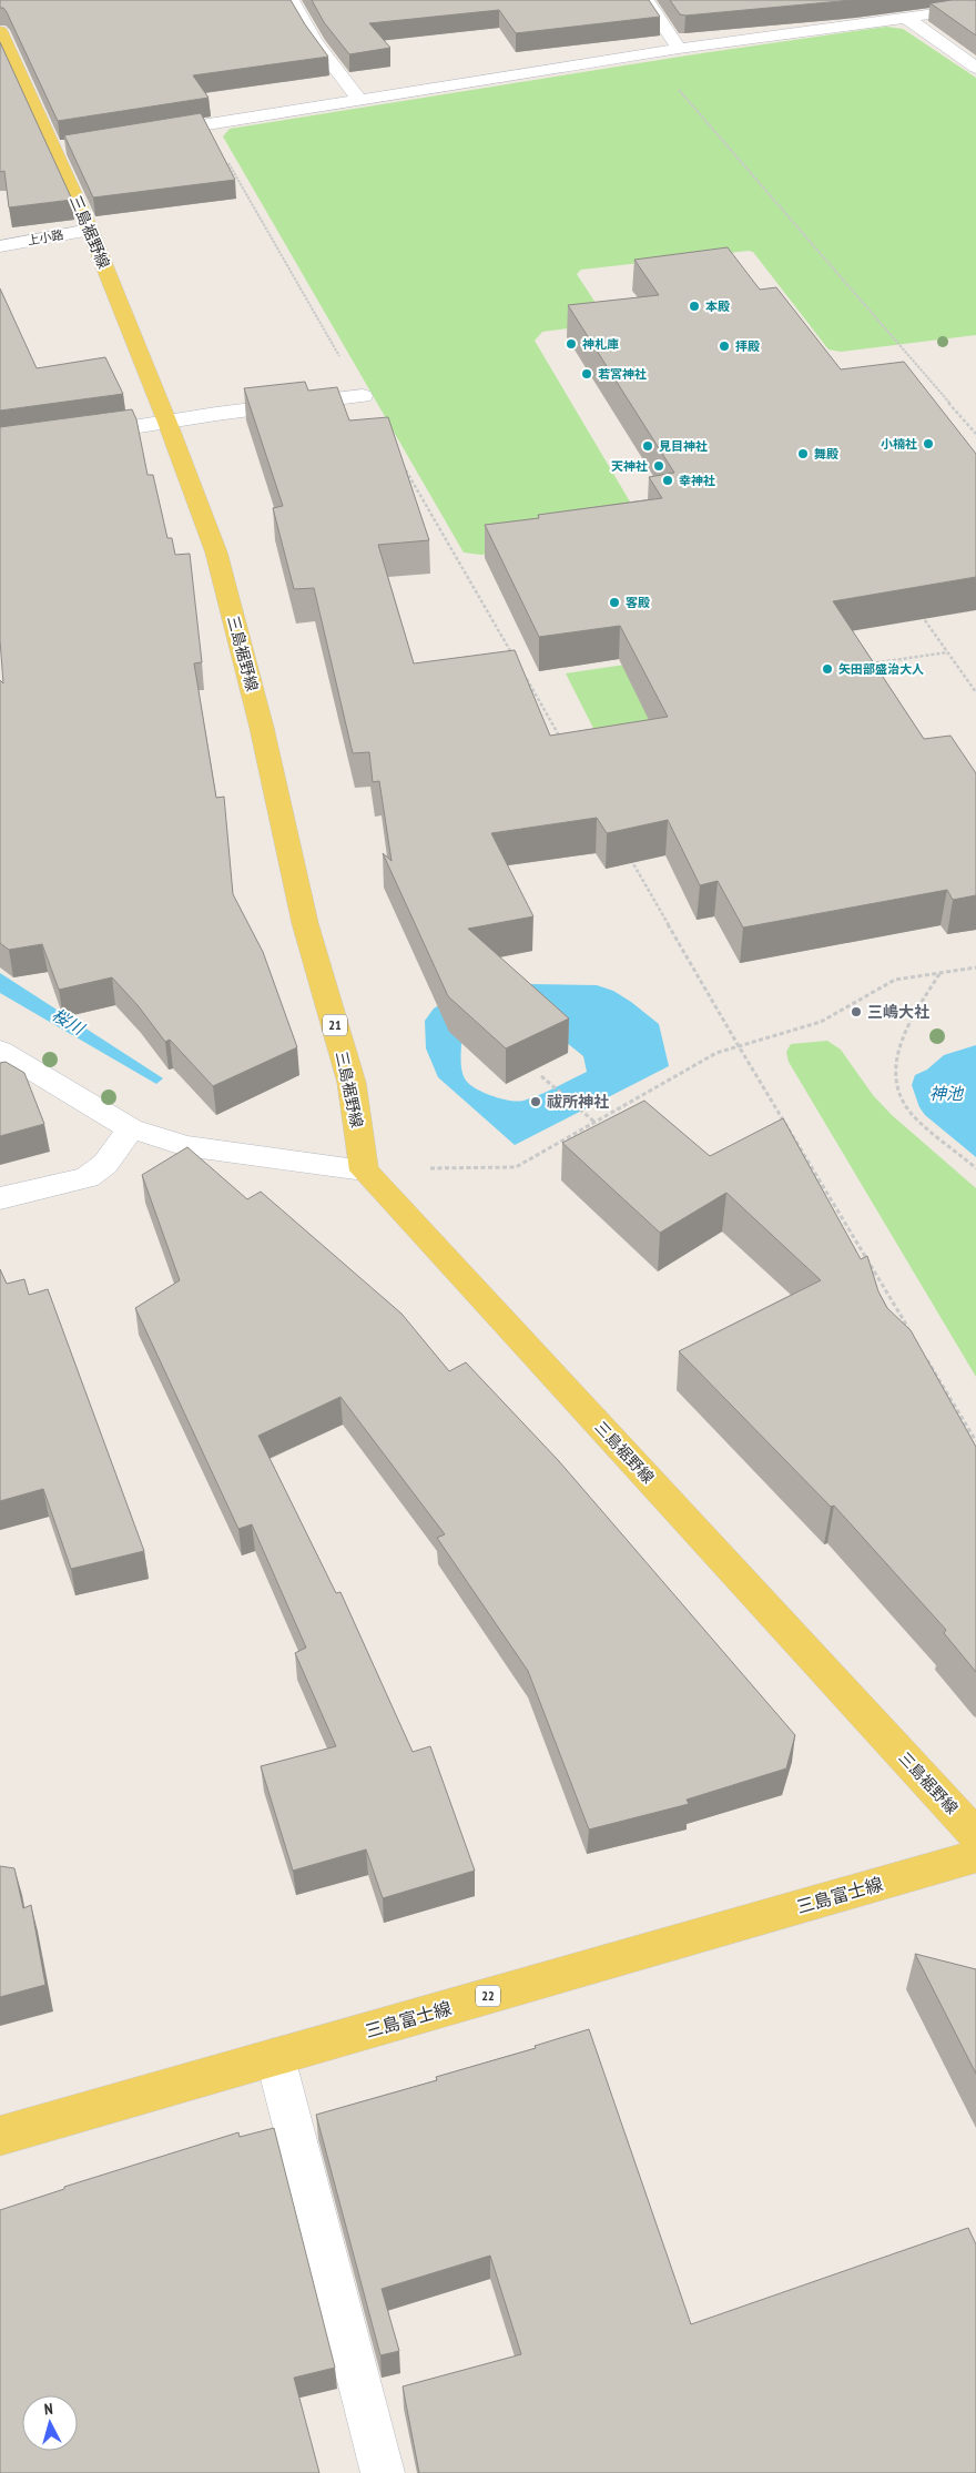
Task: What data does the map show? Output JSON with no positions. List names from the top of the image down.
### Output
{
  "streets": {
    "main road": [
      "三島裾野線",
      "21",
      "三島富士線",
      "22"
    ],
    "street": ["上小路"]
  },
  "crossings": [
    ["三島裾野線", "上小路"]
  ],
  "water": ["桜川", "神池"],
  "places": [
    "本殿",
    "神札庫",
    "拝殿",
    "若宮神社",
    "小楠社",
    "見目神社",
    "舞殿",
    "天神社",
    "幸神社",
    "客殿",
    "矢田部盛治大人",
    "三嶋大社",
    "祓所神社"
  ],
  "north": "top"
}
